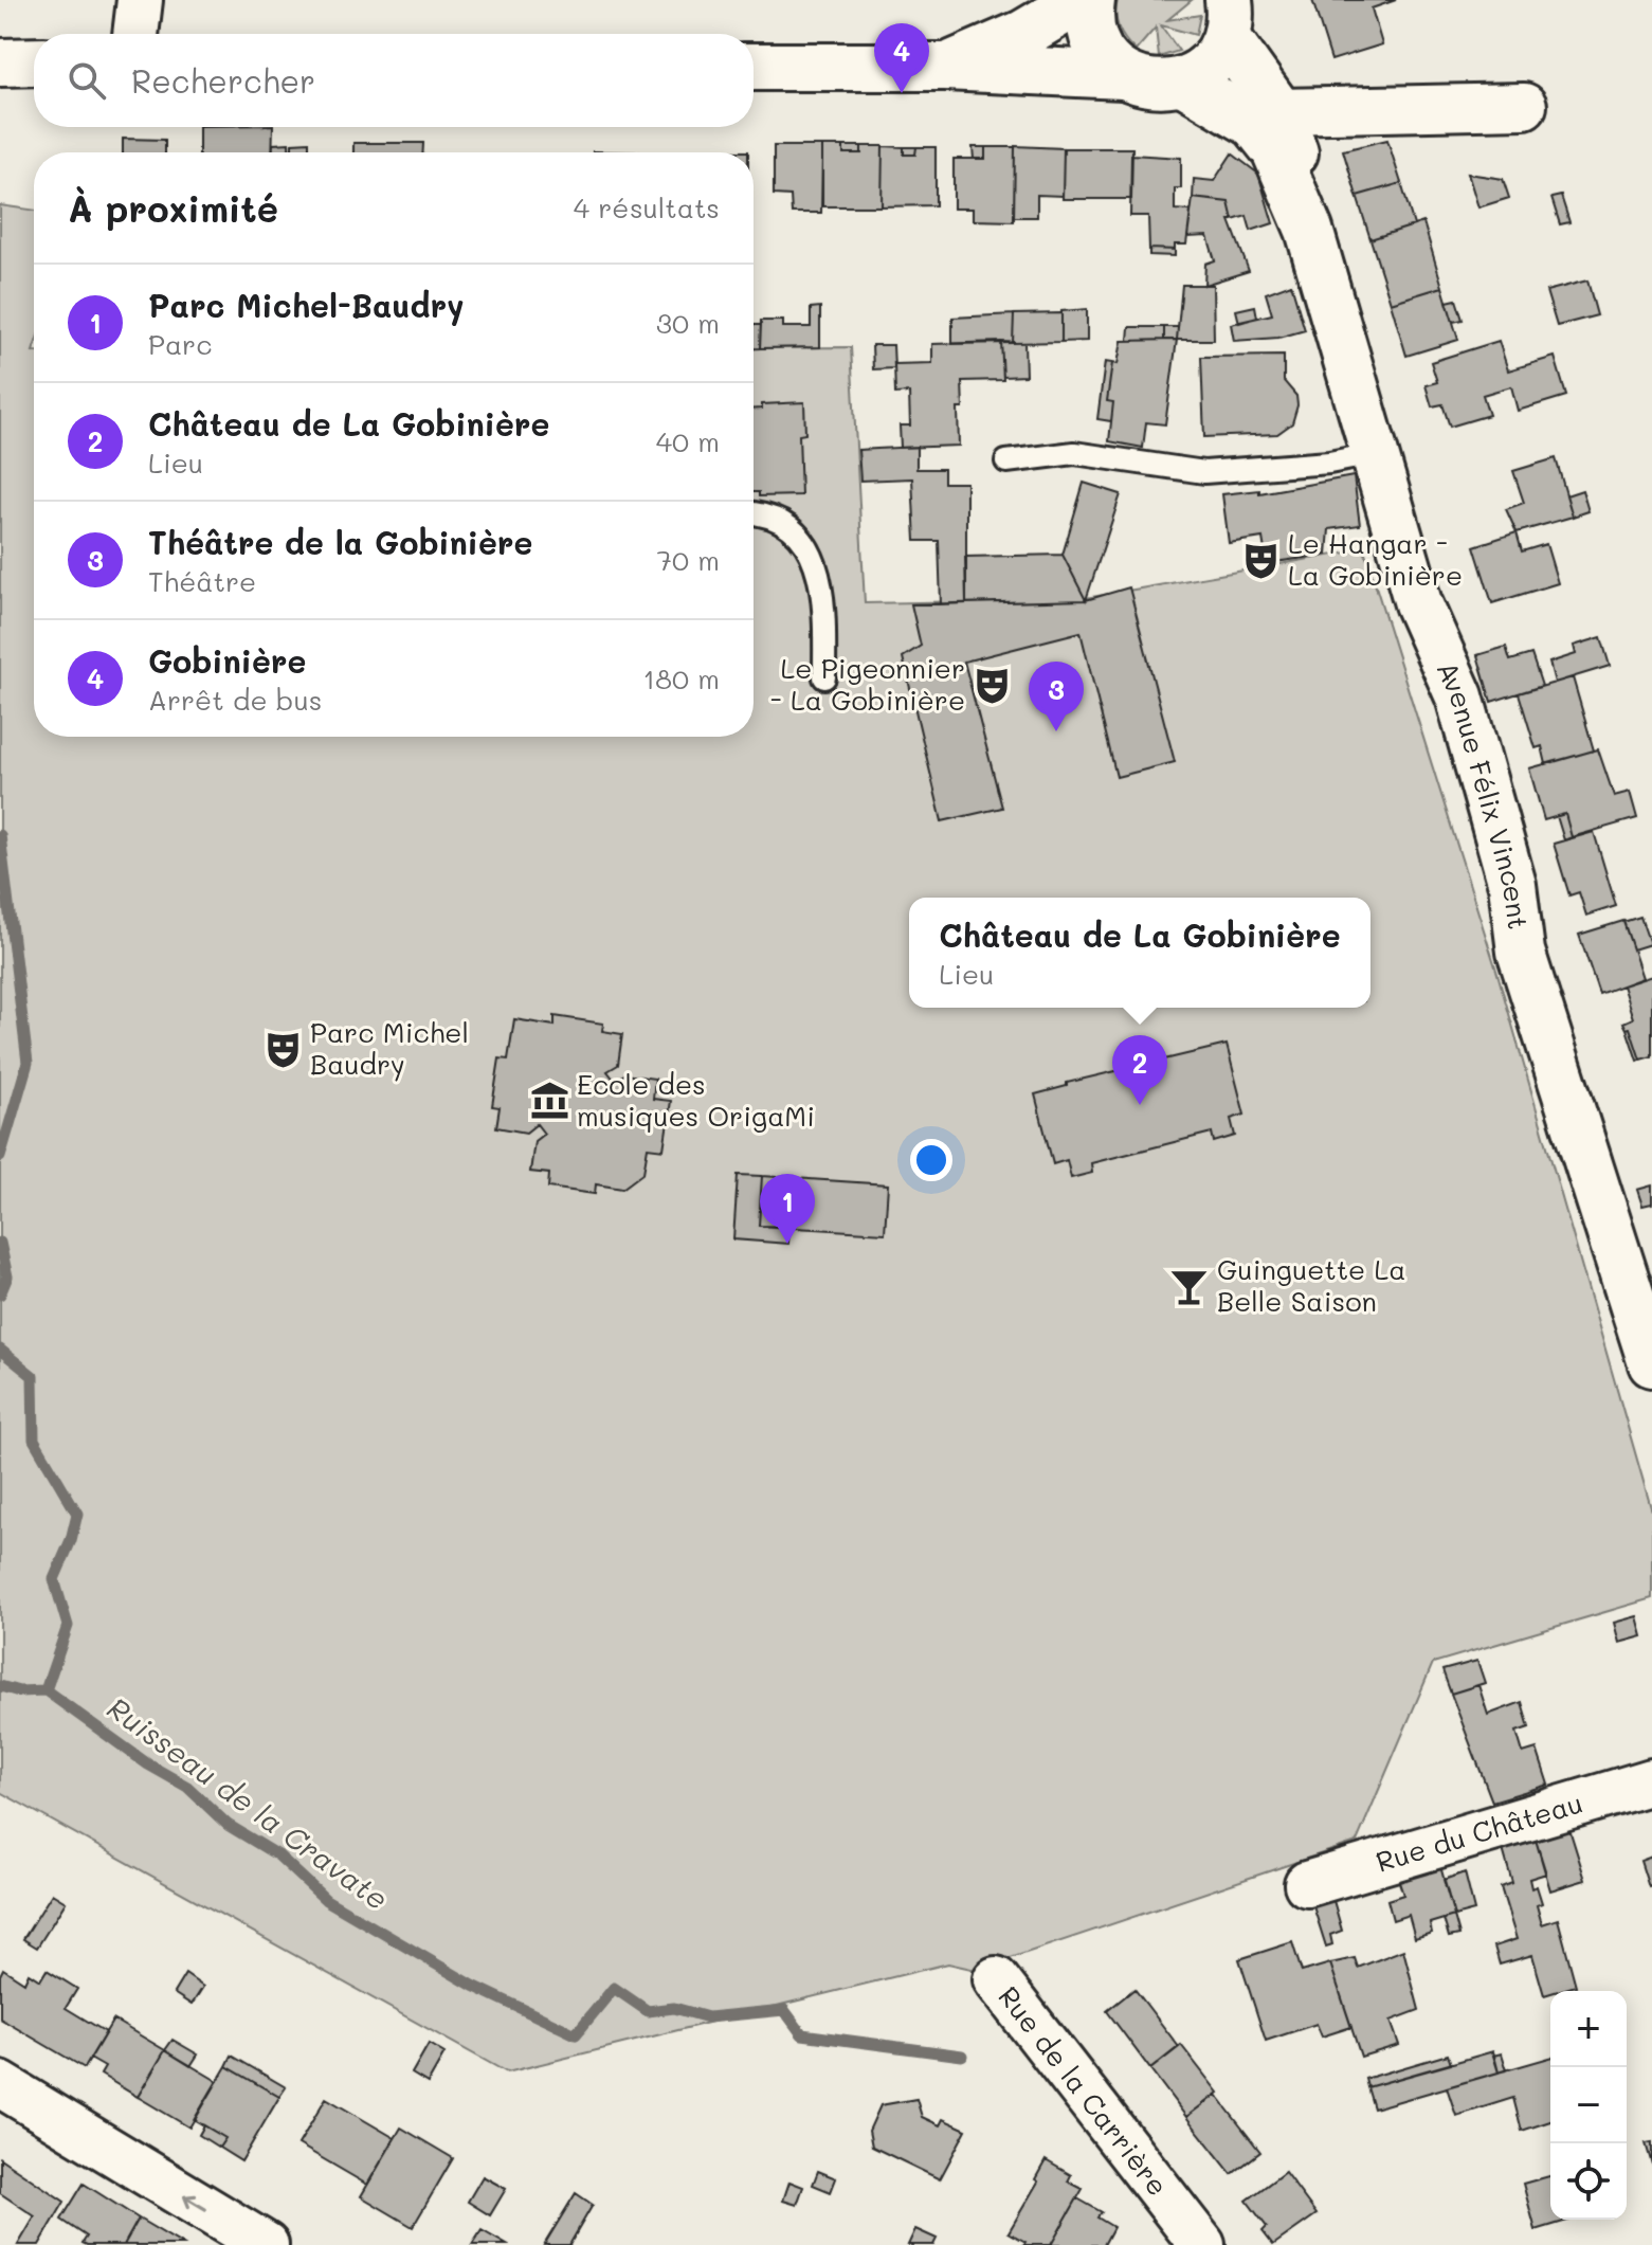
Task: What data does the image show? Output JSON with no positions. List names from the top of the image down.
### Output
{
  "streets": {
    "street": ["Avenue Félix Vincent", "Rue du Château", "Rue de la Carrière"]
  },
  "water": ["Ruisseau de la Cravate"],
  "places": {
    "theatre": ["Le Hangar - La Gobinière", "Le Pigeonnier - La Gobinière", "Parc Michel Baudry"],
    "museum": ["Ecole des musiques OrigaMi"],
    "bar": ["Guinguette La Belle Saison"]
  },
  "page": {
    "pins": [
      "4",
      "3",
      "2",
      "1"
    ],
    "search": "Rechercher",
    "heading": ["À proximité", "4 résultats"],
    "list": [
      {
        "mark": "1",
        "name": "Parc Michel-Baudry",
        "note": "Parc",
        "value": "30 m"
      },
      {
        "mark": "2",
        "name": "Château de La Gobinière",
        "note": "Lieu",
        "value": "40 m"
      },
      {
        "mark": "3",
        "name": "Théâtre de la Gobinière",
        "note": "Théâtre",
        "value": "70 m"
      },
      {
        "mark": "4",
        "name": "Gobinière",
        "note": "Arrêt de bus",
        "value": "180 m"
      }
    ],
    "popup": ["Château de La Gobinière", "Lieu"],
    "map_buttons": ["+", "−"]
  }
}
